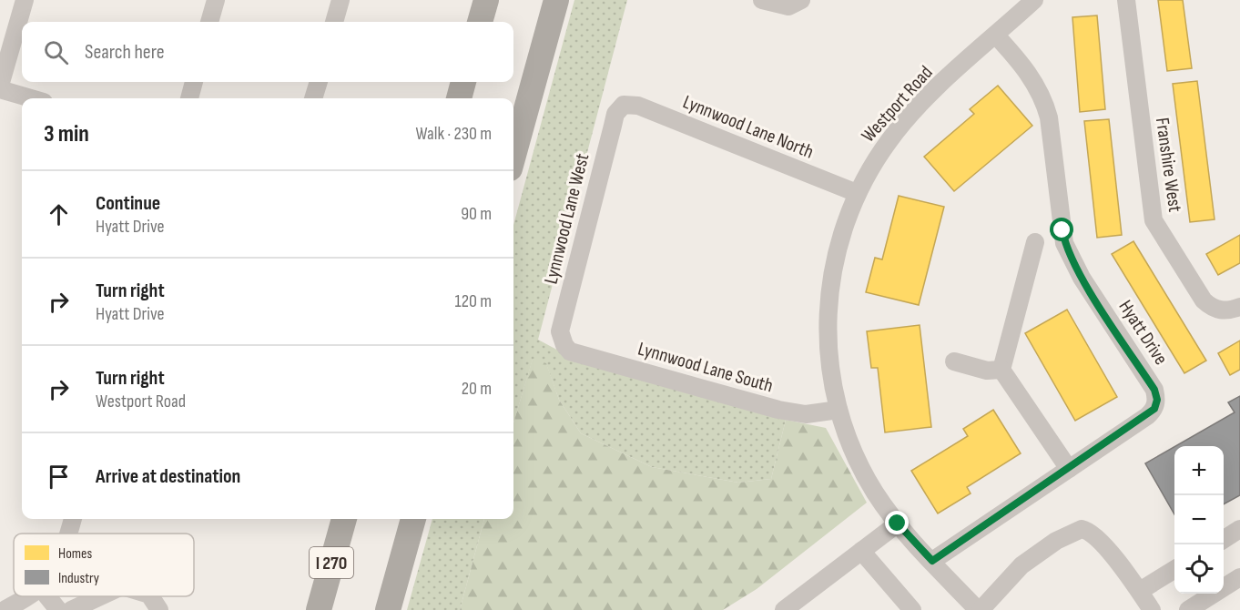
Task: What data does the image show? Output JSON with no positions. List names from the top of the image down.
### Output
{
  "streets": {
    "highway": ["I 270"],
    "street": [
      "Westport Road",
      "Lynnwood Lane North",
      "Franshire West",
      "Lynnwood Lane West",
      "Hyatt Drive",
      "Lynnwood Lane South"
    ]
  },
  "crossings": [
    ["Westport Road", "Lynnwood Lane North"],
    ["Westport Road", "Hyatt Drive"],
    ["Westport Road", "Lynnwood Lane South"],
    ["Lynnwood Lane North", "Lynnwood Lane West"],
    ["Lynnwood Lane West", "Lynnwood Lane South"]
  ],
  "legend": ["Homes", "Industry"],
  "page": {
    "search": "Search here",
    "heading": ["3 min", "Walk · 230 m"],
    "list": [
      ["Continue", "Hyatt Drive", "90 m"],
      ["Turn right", "Hyatt Drive", "120 m"],
      ["Turn right", "Westport Road", "20 m"],
      "Arrive at destination"
    ],
    "map_buttons": ["+", "−"]
  }
}
